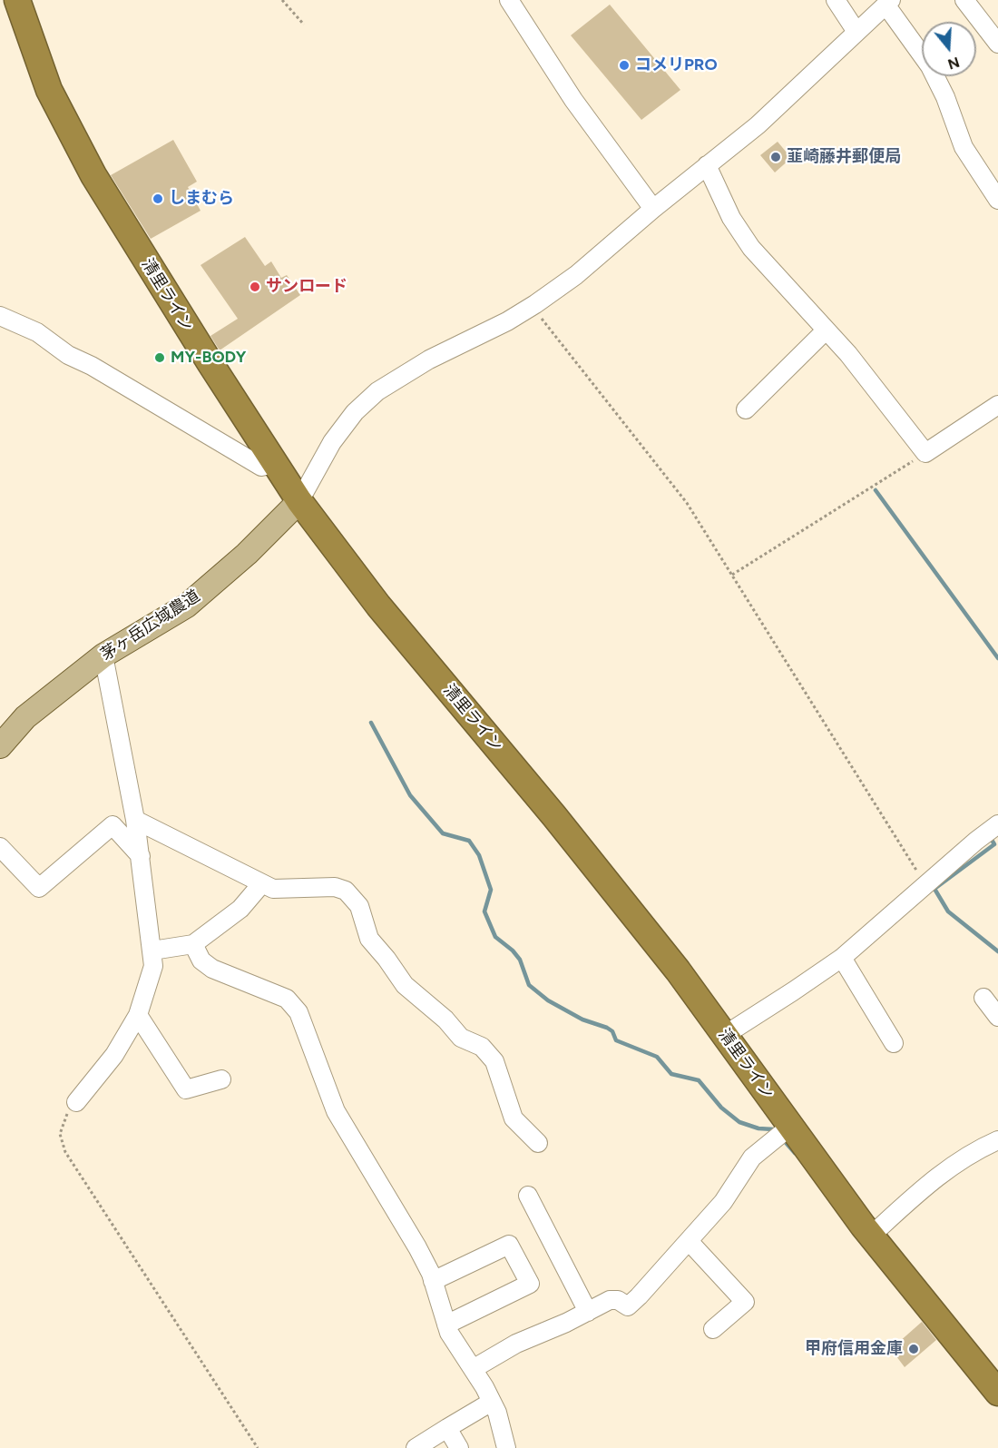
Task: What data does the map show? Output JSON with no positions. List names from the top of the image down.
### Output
{
  "streets": {
    "highway": ["清里ライン"],
    "main road": ["茅ヶ岳広域農道"]
  },
  "crossings": [
    ["清里ライン", "茅ヶ岳広域農道"]
  ],
  "places": [
    "コメリPRO",
    "韮崎藤井郵便局",
    "しまむら",
    "サンロード",
    "MY-BODY",
    "甲府信用金庫"
  ],
  "north": "bottom"
}
